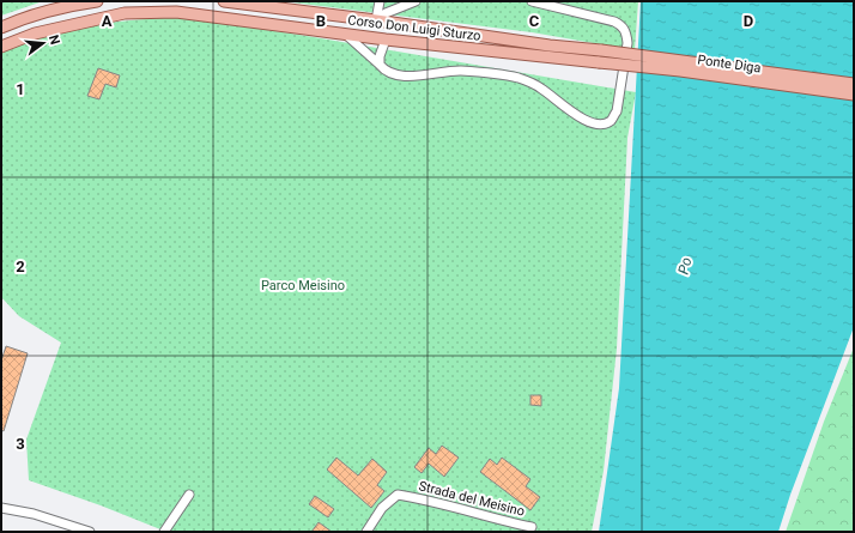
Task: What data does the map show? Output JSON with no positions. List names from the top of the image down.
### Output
{
  "streets": {
    "main road": ["Corso Don Luigi Sturzo", "Ponte Diga"],
    "street": ["Strada del Meisino"]
  },
  "crossings": [
    ["Corso Don Luigi Sturzo", "Ponte Diga"]
  ],
  "water": ["Po"],
  "parks": ["Parco Meisino"],
  "north": "right",
  "grid": {
    "columns": [
      "A",
      "B",
      "C",
      "D"
    ],
    "rows": ["1", "2", "3"]
  }
}
